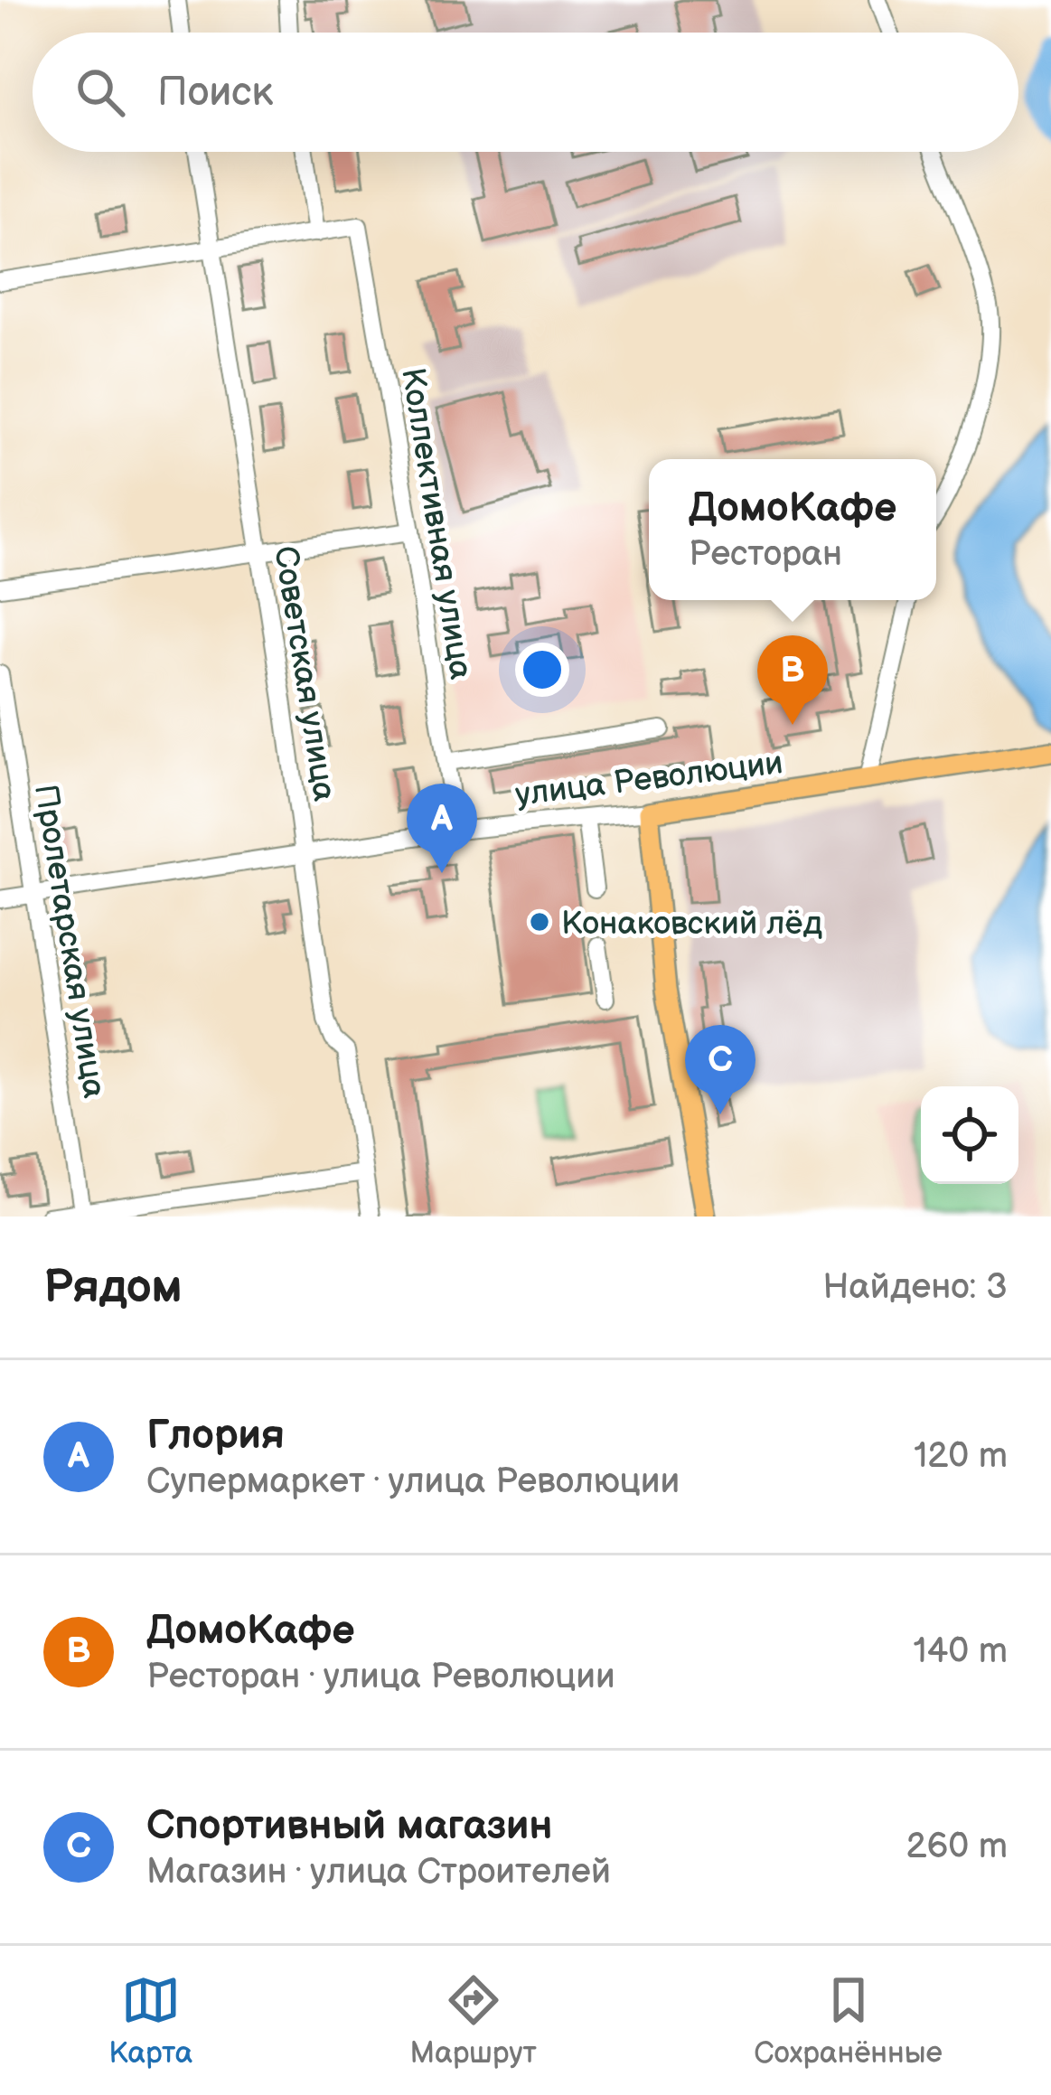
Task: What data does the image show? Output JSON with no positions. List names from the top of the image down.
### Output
{
  "streets": {
    "main road": ["улица Революции"],
    "street": ["Коллективная улица", "Советская улица", "Пролетарская улица"]
  },
  "crossings": [
    ["Коллективная улица", "улица Революции"],
    ["Советская улица", "улица Революции"],
    ["улица Революции", "Пролетарская улица"]
  ],
  "places": ["Конаковский лёд"],
  "page": {
    "search": "Поиск",
    "popup": ["ДомоКафе", "Ресторан"],
    "pins": ["B", "A", "C"],
    "heading": ["Рядом", "Найдено: 3"],
    "list": [
      {
        "mark": "A",
        "name": "Глория",
        "note": "Супермаркет · улица Революции",
        "value": "120 m"
      },
      {
        "mark": "B",
        "name": "ДомоКафе",
        "note": "Ресторан · улица Революции",
        "value": "140 m"
      },
      {
        "mark": "C",
        "name": "Спортивный магазин",
        "note": "Магазин · улица Строителей",
        "value": "260 m"
      }
    ],
    "nav": ["Карта", "Маршрут", "Сохранённые"]
  }
}
